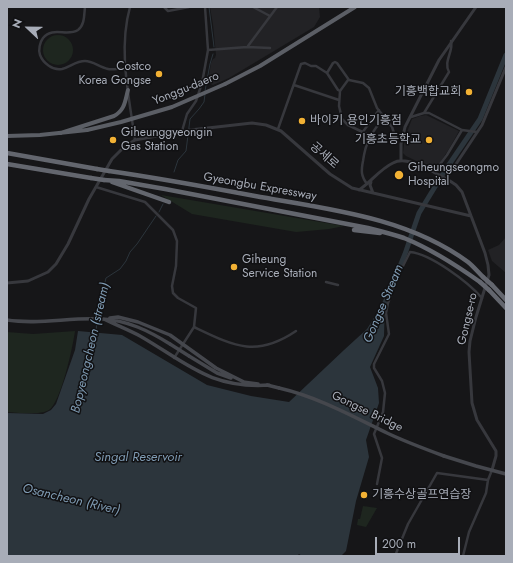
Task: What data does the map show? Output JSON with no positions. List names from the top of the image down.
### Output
{
  "streets": {
    "highway": ["Yonggu-daero", "Gyeongbu Expressway"],
    "main road": ["Gongse Bridge"],
    "street": ["공세로", "Gongse-ro"]
  },
  "crossings": [
    ["공세로", "Gongse-ro"],
    ["Gongse-ro", "Gongse Bridge"]
  ],
  "water": [
    "Gongse Stream",
    "Bopyeongcheon (stream)",
    "Singal Reservoir",
    "Osancheon (River)"
  ],
  "places": [
    "Costco Korea Gongse",
    "기흥백합교회",
    "바이키 용인기흥점",
    "Giheunggyeongin Gas Station",
    "기흥초등학교",
    "Giheungseongmo Hospital",
    "Giheung Service Station",
    "기흥수상골프연습장"
  ],
  "scale_bar": "200 m",
  "north": "left"
}
